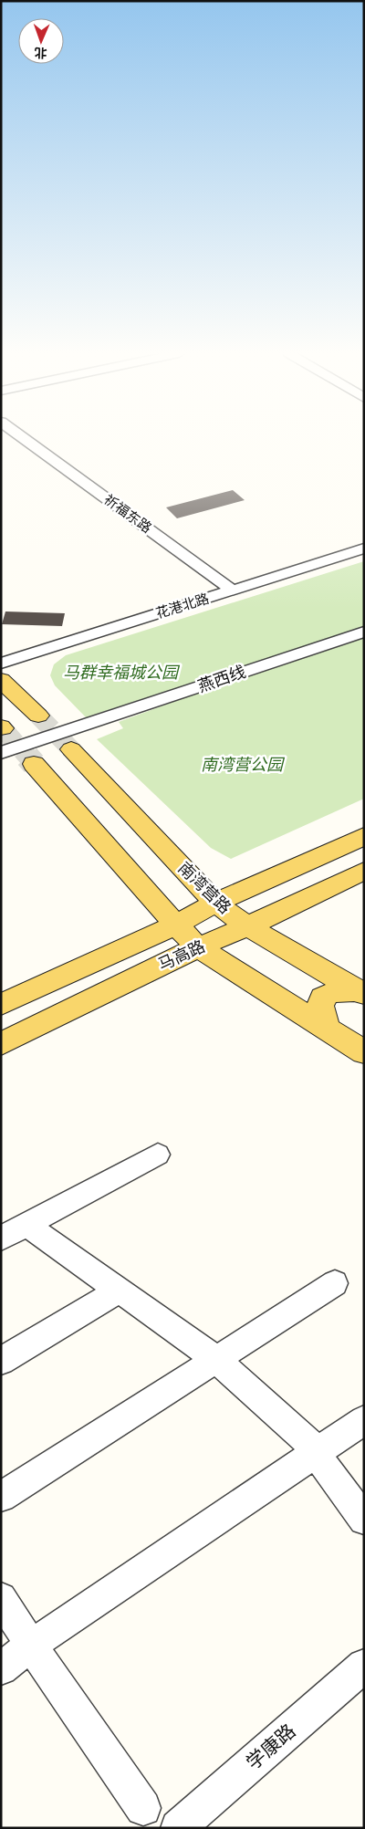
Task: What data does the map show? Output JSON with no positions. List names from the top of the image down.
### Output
{
  "streets": {
    "main road": ["南湾营路", "马高路"],
    "street": [
      "祈福东路",
      "花港北路",
      "燕西线",
      "学康路"
    ]
  },
  "crossings": [
    ["祈福东路", "花港北路"],
    ["南湾营路", "马高路"]
  ],
  "parks": ["马群幸福城公园", "南湾营公园"],
  "north": "bottom"
}
